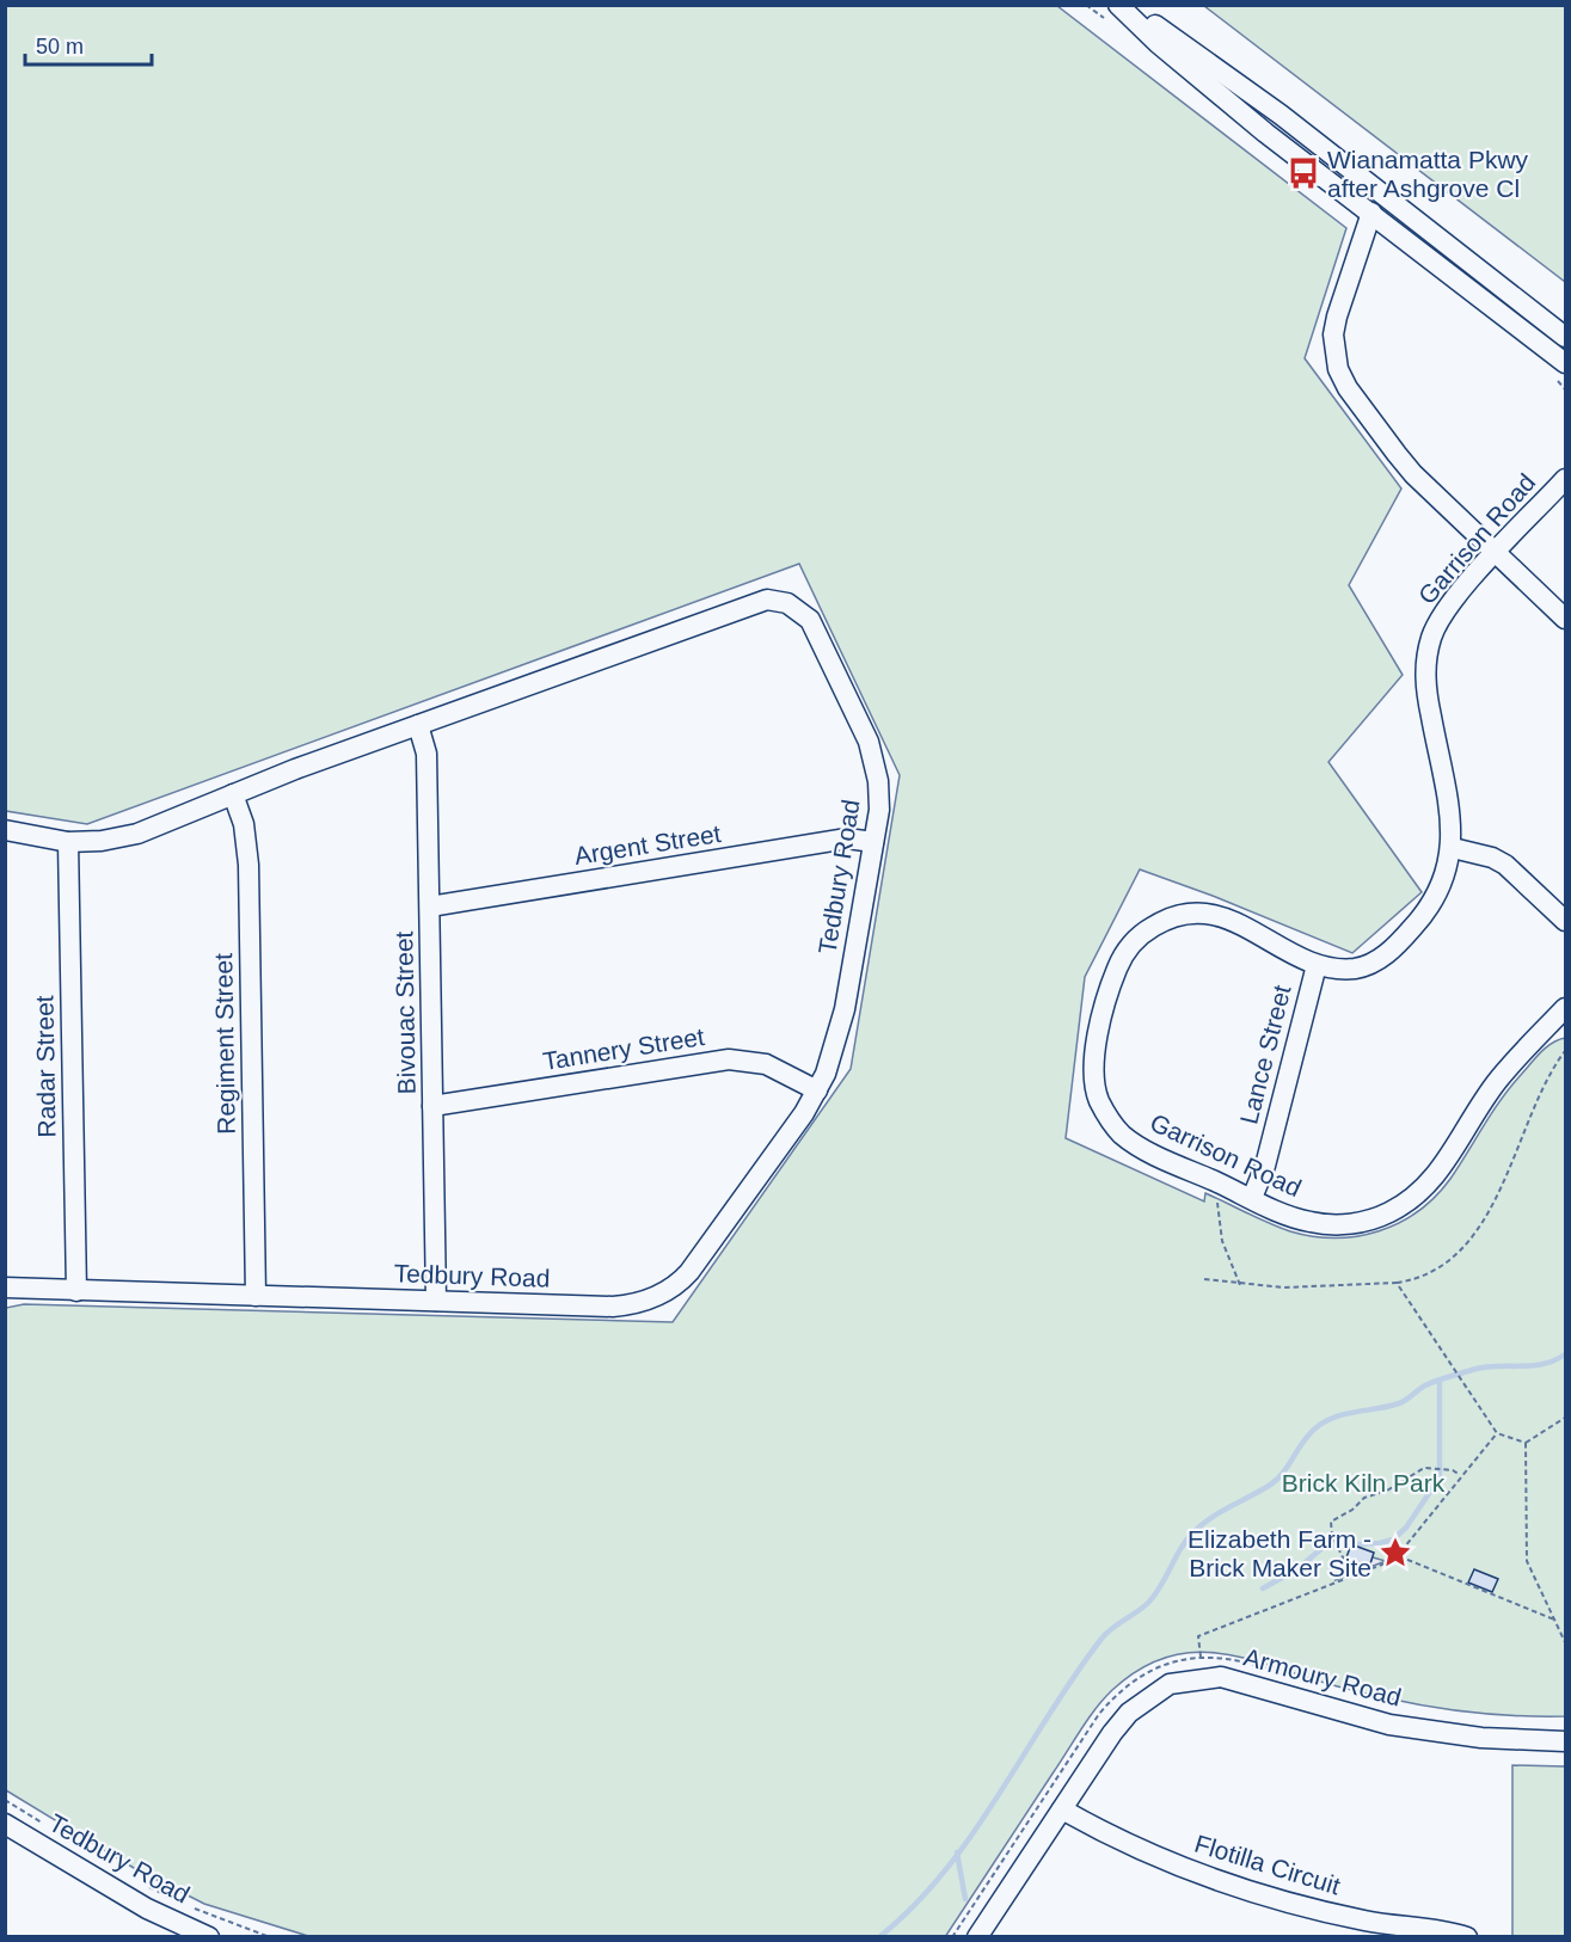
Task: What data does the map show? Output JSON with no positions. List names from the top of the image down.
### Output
{
  "streets": {
    "street": [
      "Garrison Road",
      "Argent Street",
      "Tedbury Road",
      "Bivouac Street",
      "Regiment Street",
      "Tannery Street",
      "Lance Street",
      "Radar Street",
      "Armoury Road",
      "Flotilla Circuit"
    ]
  },
  "crossings": [
    ["Garrison Road", "Lance Street"],
    ["Argent Street", "Tedbury Road"],
    ["Argent Street", "Bivouac Street"],
    ["Tedbury Road", "Bivouac Street"],
    ["Tedbury Road", "Regiment Street"],
    ["Tedbury Road", "Tannery Street"],
    ["Tedbury Road", "Radar Street"],
    ["Bivouac Street", "Tannery Street"],
    ["Armoury Road", "Flotilla Circuit"]
  ],
  "parks": ["Brick Kiln Park"],
  "places": {
    "bus stop": ["Wianamatta Pkwy after Ashgrove Cl"],
    "place": ["Elizabeth Farm - Brick Maker Site"]
  },
  "scale_bar": "50 m"
}
